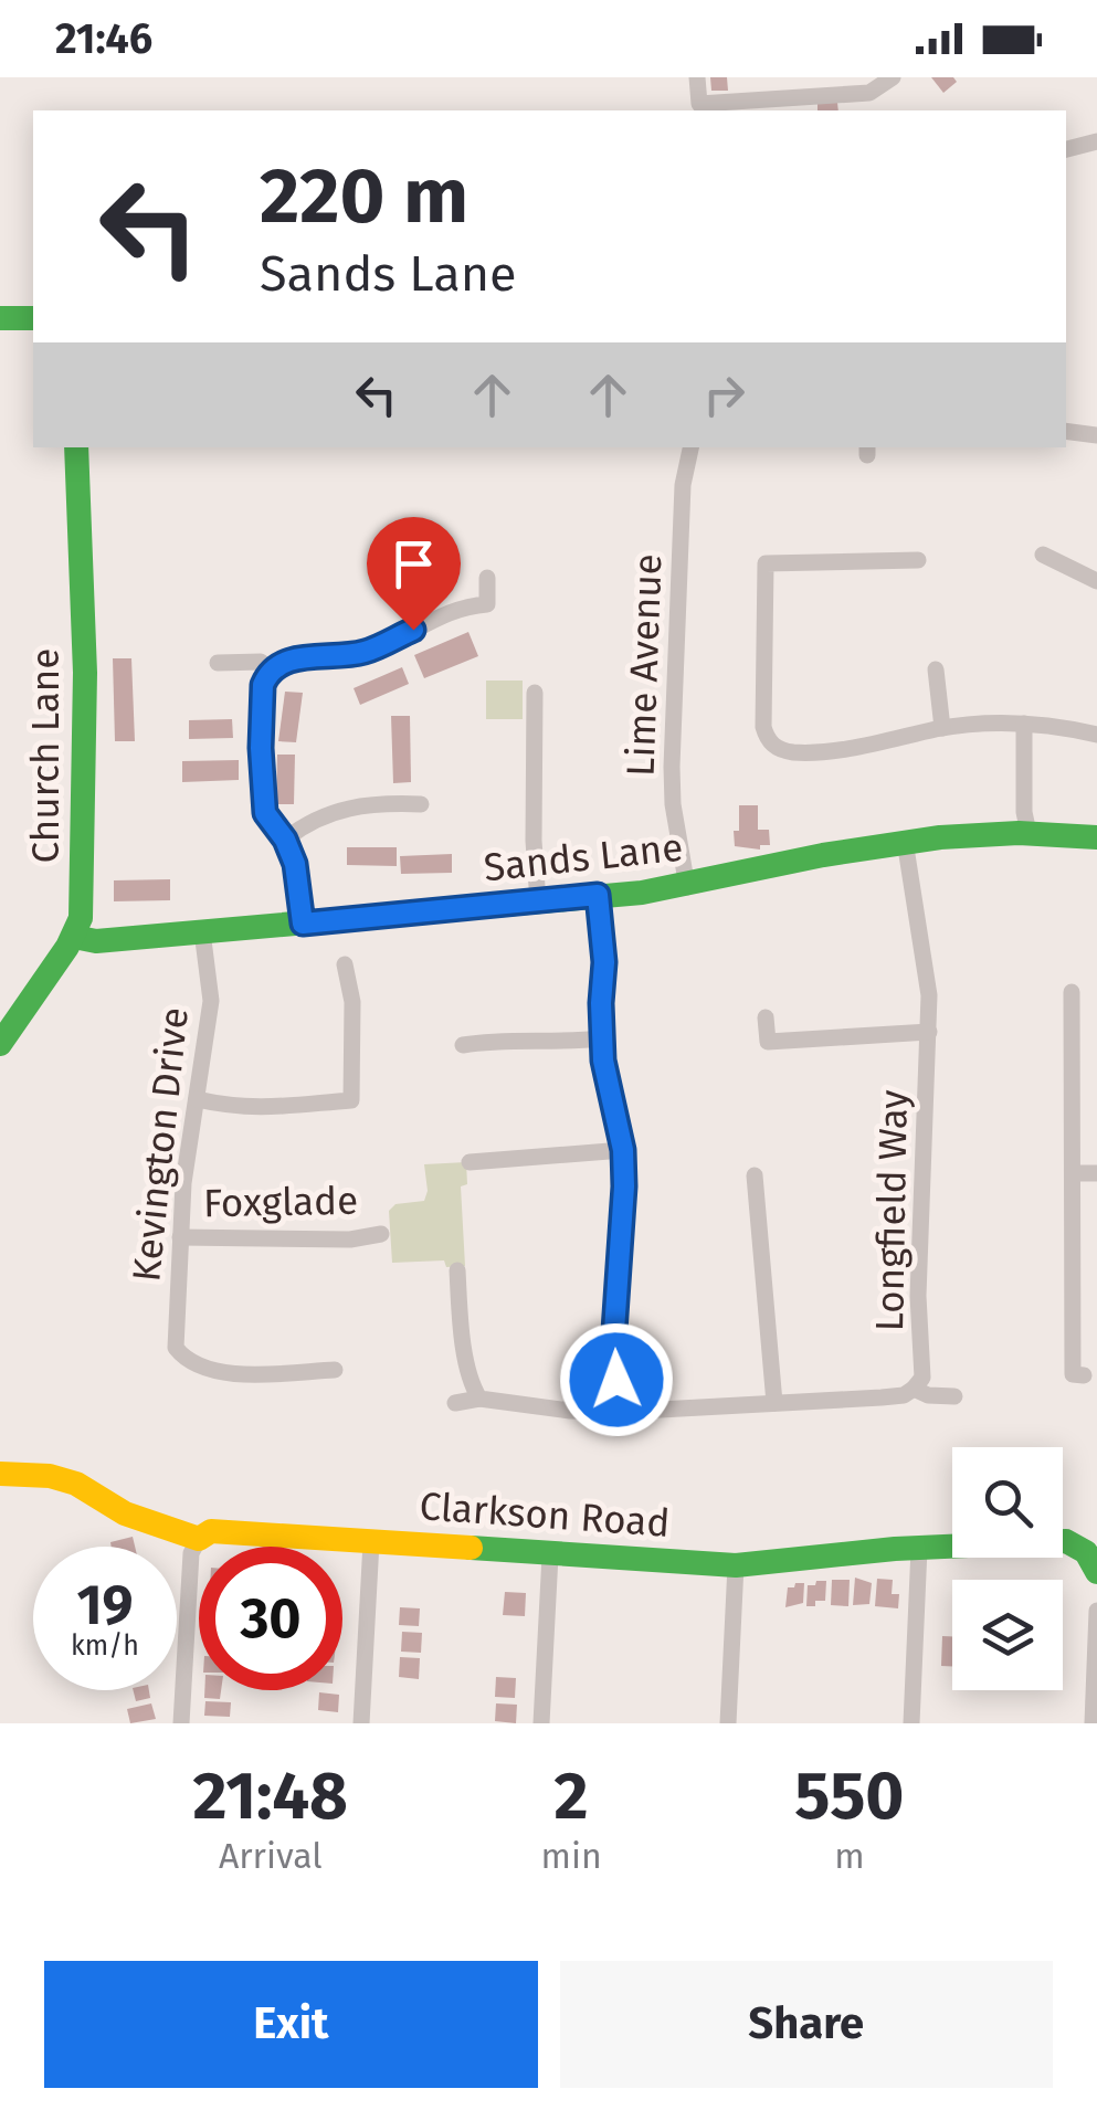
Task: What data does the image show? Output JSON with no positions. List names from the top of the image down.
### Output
{
  "streets": {
    "street": [
      "Lime Avenue",
      "Church Lane",
      "Sands Lane",
      "Kevington Drive",
      "Foxglade",
      "Longfield Way",
      "Clarkson Road"
    ]
  },
  "crossings": [
    ["Lime Avenue", "Sands Lane"],
    ["Church Lane", "Sands Lane"],
    ["Sands Lane", "Kevington Drive"],
    ["Sands Lane", "Longfield Way"],
    ["Kevington Drive", "Foxglade"]
  ],
  "page": {
    "status": "21:46",
    "turn": ["220 m", "Sands Lane"],
    "speed": "19 km/h",
    "limit": "30",
    "eta": [
      "21:48",
      "Arrival",
      "2",
      "min",
      "550",
      "m"
    ],
    "buttons": ["Exit", "Share"]
  }
}
